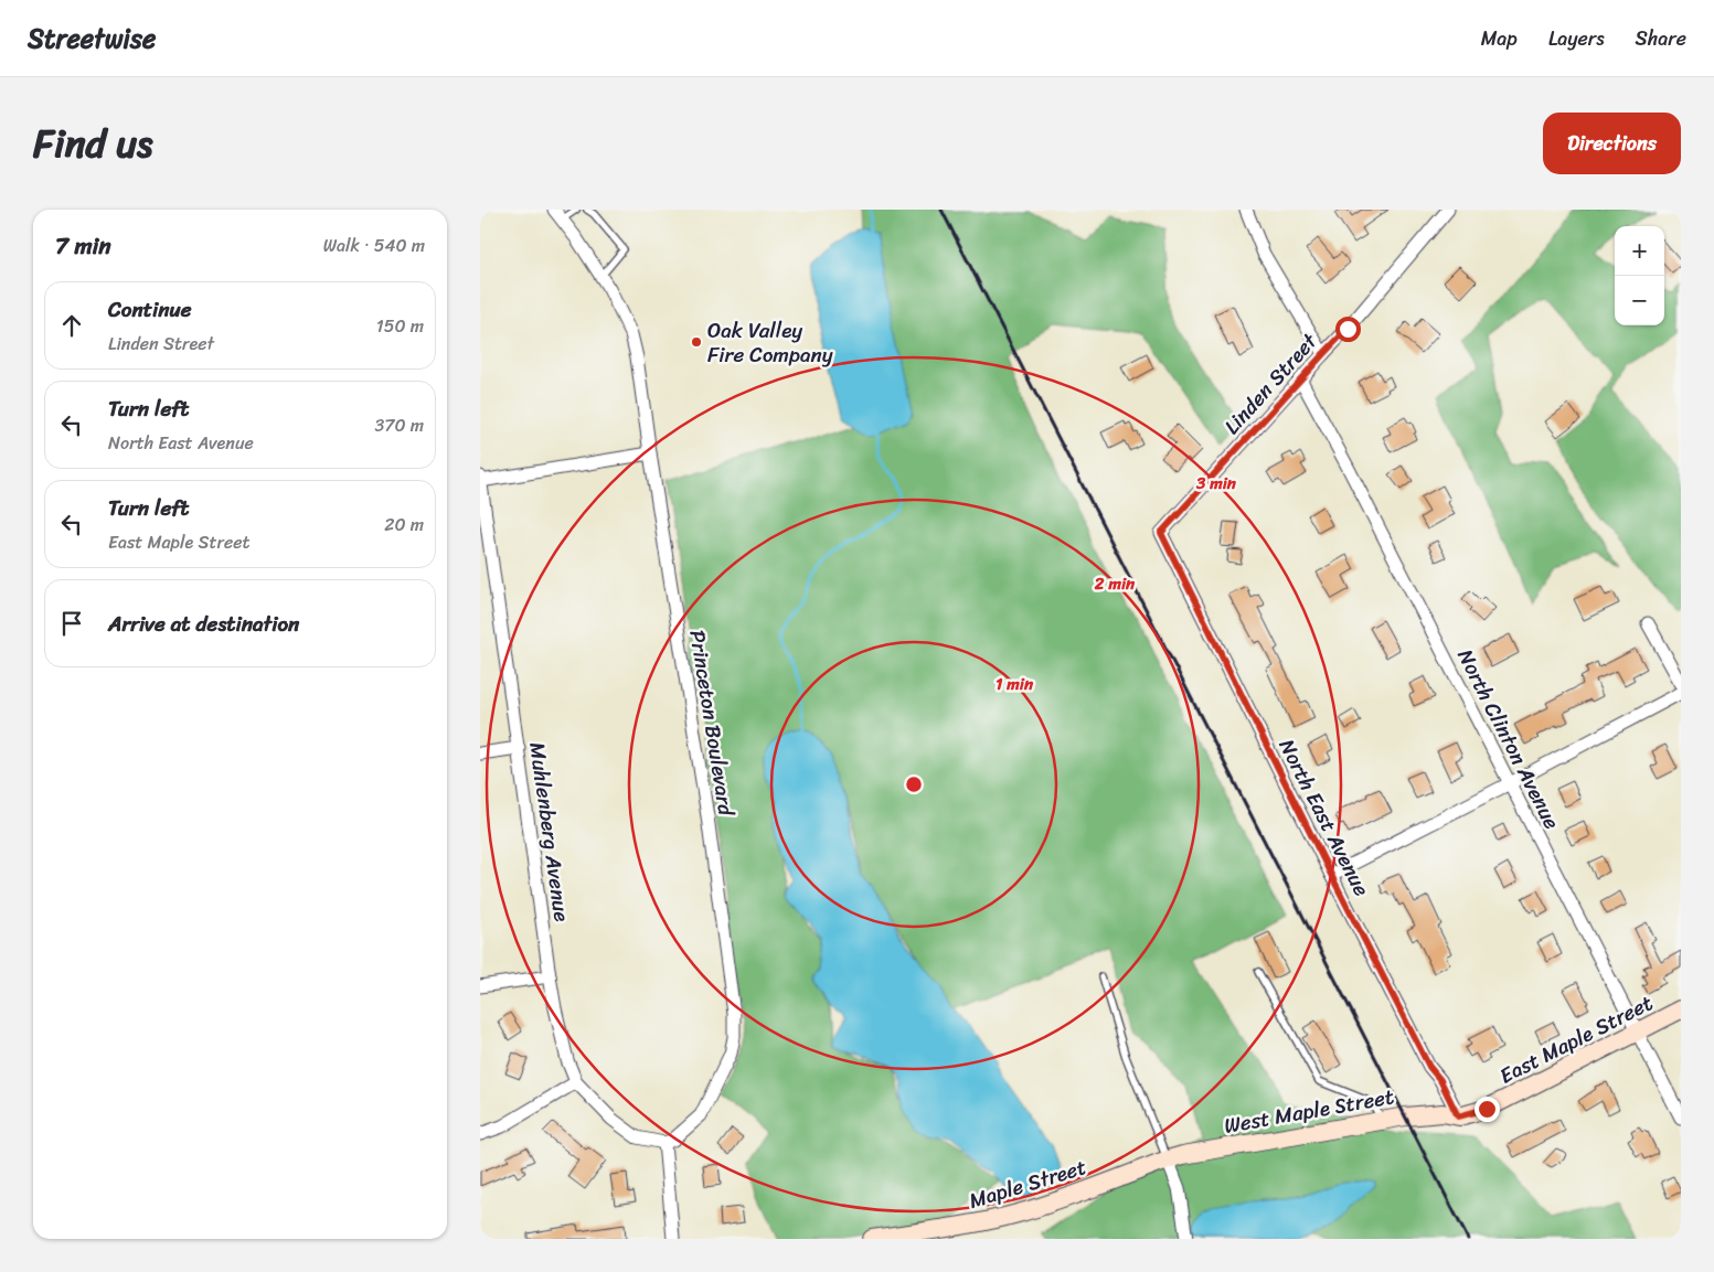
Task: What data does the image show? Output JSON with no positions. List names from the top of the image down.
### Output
{
  "streets": {
    "street": [
      "Linden Street",
      "Princeton Boulevard",
      "North Clinton Avenue",
      "North East Avenue",
      "Muhlenberg Avenue",
      "East Maple Street",
      "West Maple Street",
      "Maple Street"
    ]
  },
  "crossings": [
    ["Linden Street", "North Clinton Avenue"],
    ["Linden Street", "North East Avenue"],
    ["Princeton Boulevard", "Muhlenberg Avenue"],
    ["North Clinton Avenue", "East Maple Street"],
    ["North East Avenue", "East Maple Street"],
    ["North East Avenue", "West Maple Street"],
    ["East Maple Street", "West Maple Street"],
    ["West Maple Street", "Maple Street"]
  ],
  "places": ["Oak Valley Fire Company"],
  "page": {
    "header": "Streetwise",
    "nav": ["Map", "Layers", "Share"],
    "title": "Find us",
    "buttons": "Directions",
    "heading": ["7 min", "Walk · 540 m"],
    "map_buttons": ["+", "−"],
    "list": [
      ["Continue", "Linden Street", "150 m"],
      ["Turn left", "North East Avenue", "370 m"],
      ["Turn left", "East Maple Street", "20 m"],
      "Arrive at destination"
    ]
  },
  "rings": ["3 min", "2 min", "1 min"]
}
